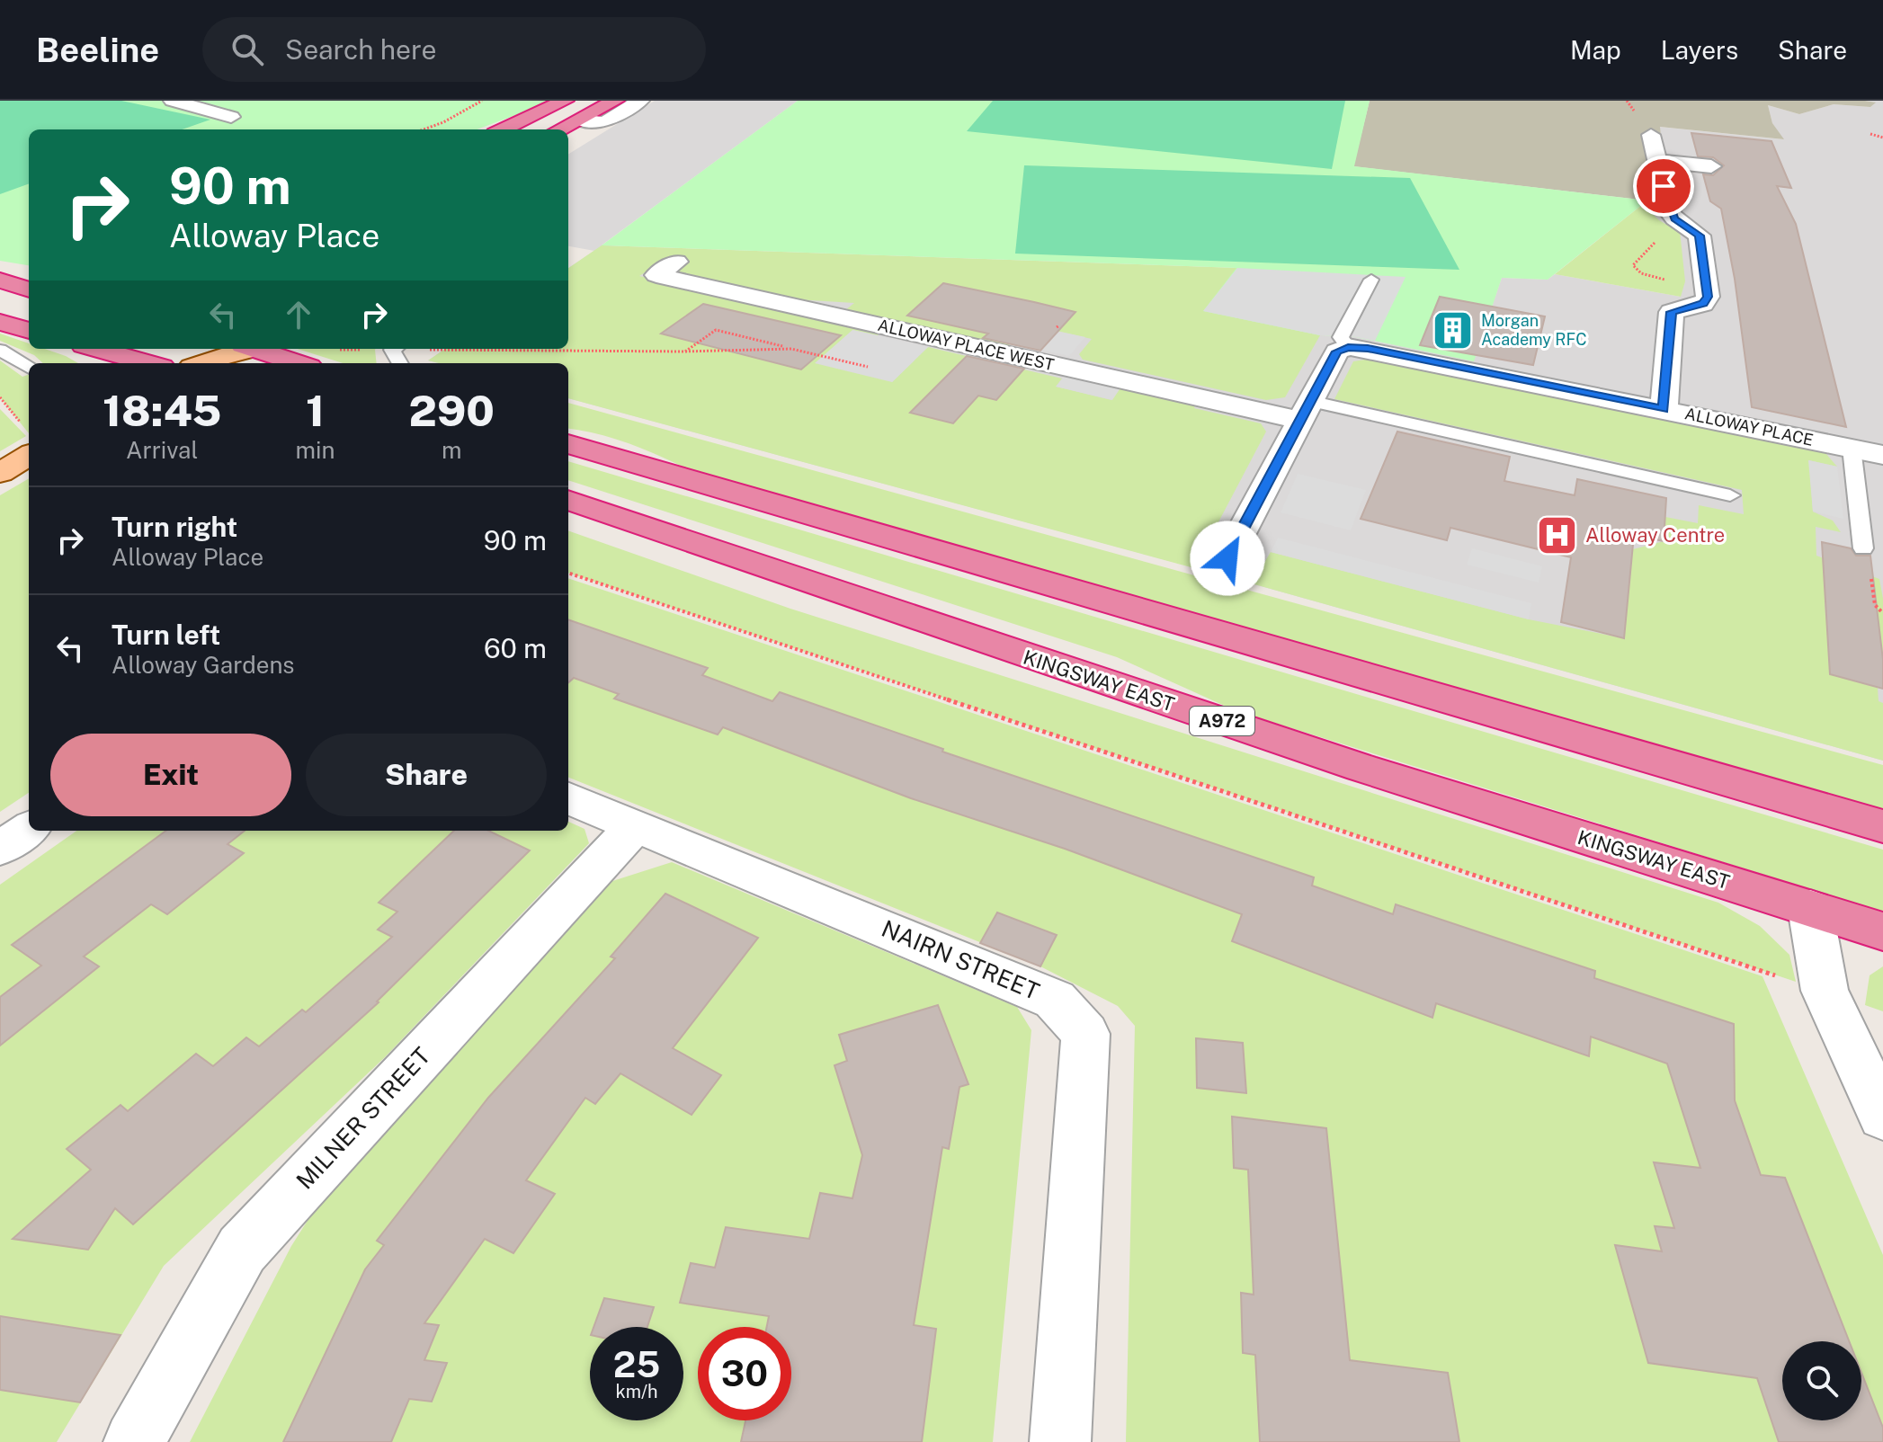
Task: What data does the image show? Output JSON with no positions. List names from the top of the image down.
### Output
{
  "streets": {
    "highway": ["KINGSWAY EAST", "A972"],
    "street": [
      "ALLOWAY PLACE WEST",
      "ALLOWAY PLACE",
      "NAIRN STREET",
      "MILNER STREET"
    ]
  },
  "crossings": [
    ["NAIRN STREET", "MILNER STREET"]
  ],
  "places": {
    "building": ["Morgan Academy RFC"],
    "hospital": ["Alloway Centre"]
  },
  "page": {
    "header": "Beeline",
    "search": "Search here",
    "nav": ["Map", "Layers", "Share"],
    "turn": ["90 m", "Alloway Place"],
    "eta": [
      "18:45",
      "Arrival",
      "1",
      "min",
      "290",
      "m"
    ],
    "list": [
      {
        "name": "Turn right",
        "note": "Alloway Place",
        "value": "90 m"
      },
      {
        "name": "Turn left",
        "note": "Alloway Gardens",
        "value": "60 m"
      }
    ],
    "buttons": ["Exit", "Share"],
    "speed": "25 km/h",
    "limit": "30"
  }
}
